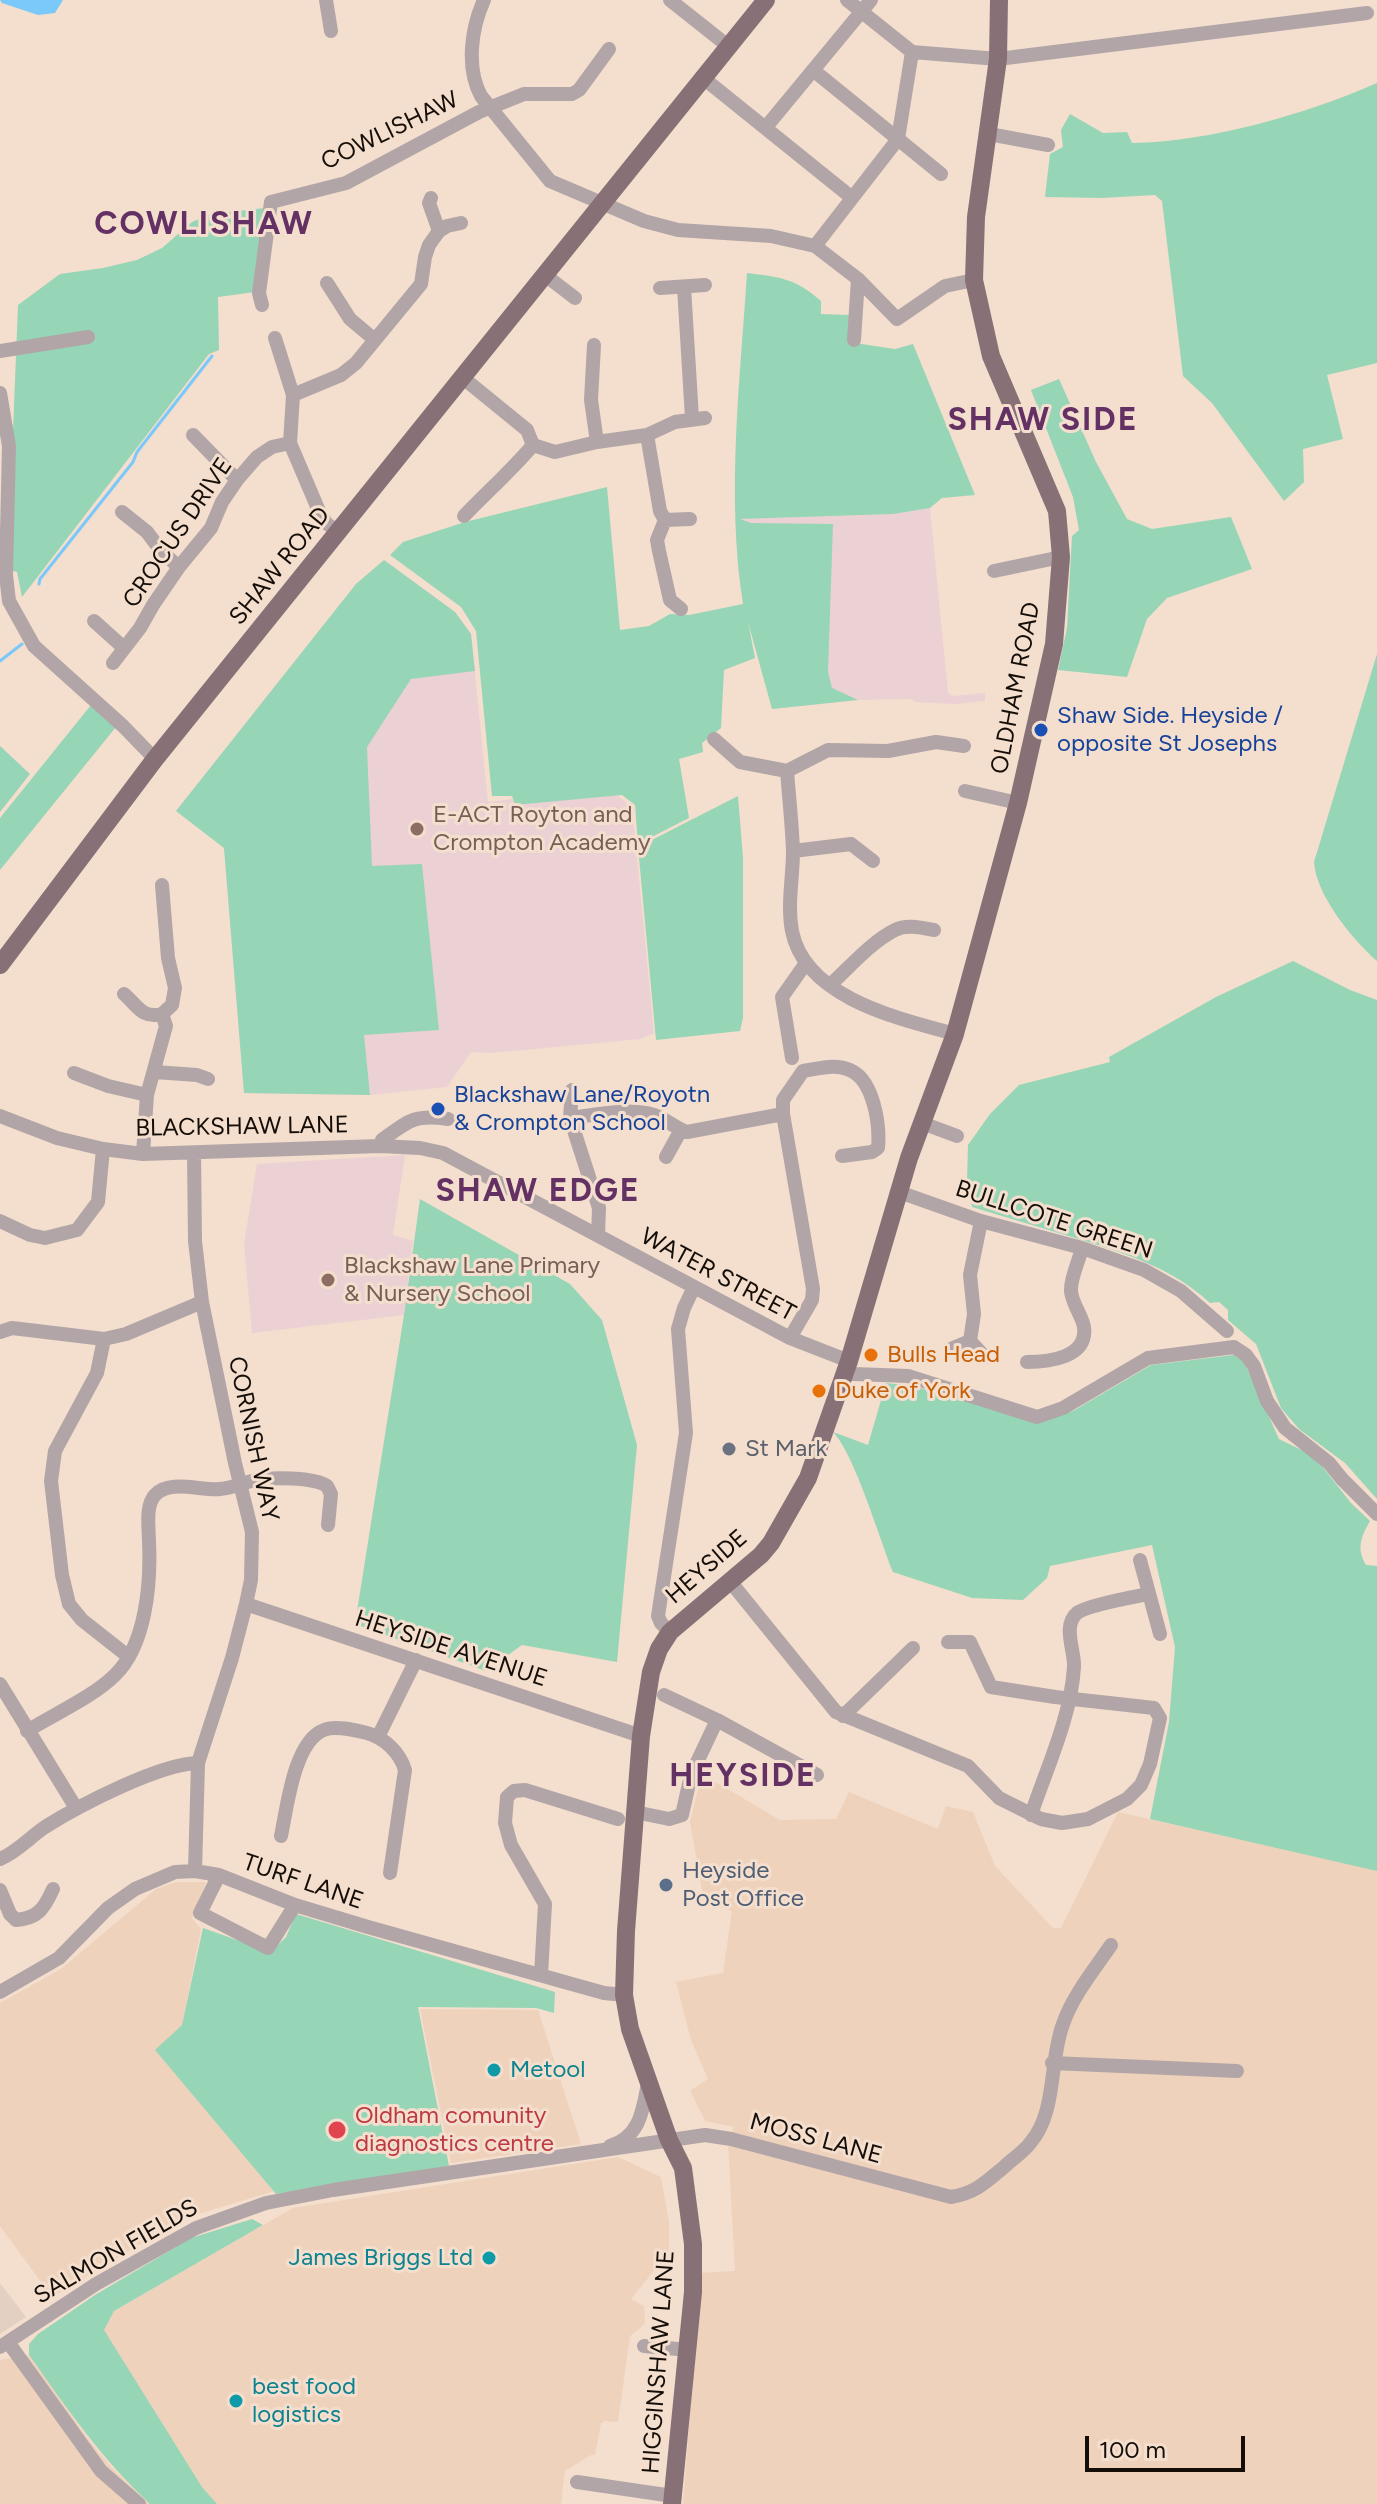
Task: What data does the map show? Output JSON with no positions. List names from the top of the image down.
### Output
{
  "streets": {
    "main road": [
      "SHAW ROAD",
      "OLDHAM ROAD",
      "HEYSIDE",
      "HIGGINSHAW LANE"
    ],
    "street": [
      "COWLISHAW",
      "CROCUS DRIVE",
      "BLACKSHAW LANE",
      "BULLCOTE GREEN",
      "WATER STREET",
      "CORNISH WAY",
      "HEYSIDE AVENUE",
      "TURF LANE",
      "MOSS LANE",
      "SALMON FIELDS"
    ]
  },
  "crossings": [
    ["OLDHAM ROAD", "BULLCOTE GREEN"],
    ["OLDHAM ROAD", "HEYSIDE"],
    ["BLACKSHAW LANE", "WATER STREET"],
    ["BLACKSHAW LANE", "CORNISH WAY"],
    ["BULLCOTE GREEN", "HEYSIDE"],
    ["WATER STREET", "HEYSIDE"],
    ["CORNISH WAY", "HEYSIDE AVENUE"],
    ["CORNISH WAY", "TURF LANE"],
    ["HEYSIDE", "HEYSIDE AVENUE"],
    ["HEYSIDE", "TURF LANE"],
    ["HEYSIDE", "HIGGINSHAW LANE"],
    ["TURF LANE", "HIGGINSHAW LANE"],
    ["MOSS LANE", "SALMON FIELDS"],
    ["MOSS LANE", "HIGGINSHAW LANE"],
    ["SALMON FIELDS", "HIGGINSHAW LANE"]
  ],
  "districts": [
    "COWLISHAW",
    "SHAW SIDE",
    "SHAW EDGE",
    "HEYSIDE"
  ],
  "places": [
    "Shaw Side. Heyside / opposite St Josephs",
    "E-ACT Royton and Crompton Academy",
    "Blackshaw Lane/Royotn & Crompton School",
    "Blackshaw Lane Primary & Nursery School",
    "Bulls Head",
    "Duke of York",
    "St Mark",
    "Heyside Post Office",
    "Metool",
    "Oldham comunity diagnostics centre",
    "James Briggs Ltd",
    "best food logistics"
  ],
  "scale_bar": "100 m"
}
